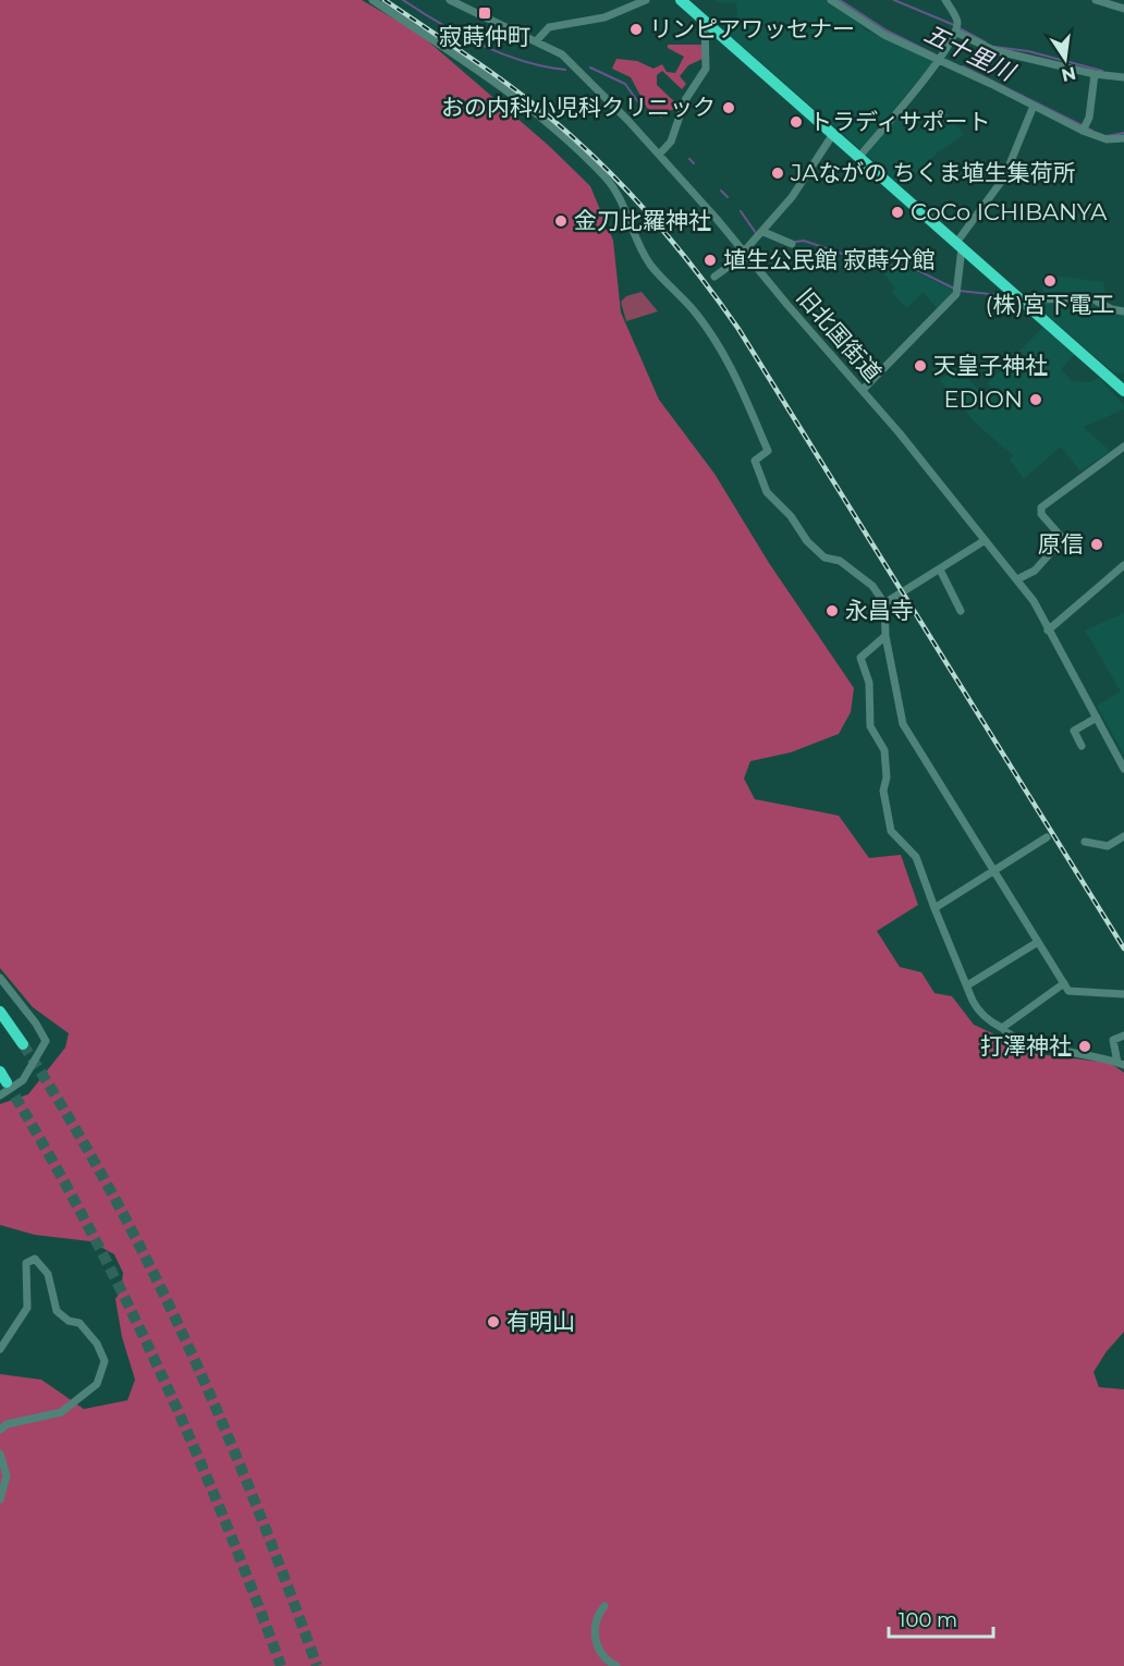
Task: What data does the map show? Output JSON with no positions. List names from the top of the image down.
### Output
{
  "streets": {
    "street": ["旧北国街道"]
  },
  "water": ["五十里川"],
  "places": {
    "transit": ["寂蒔仲町"],
    "other": [
      "リンピアワッセナー",
      "おの内科小児科クリニック",
      "トラディサポート",
      "JAながの ちくま埴生集荷所",
      "CoCo ICHIBANYA",
      "金刀比羅神社",
      "埴生公民館 寂蒔分館",
      "(株)宮下電工",
      "天皇子神社",
      "EDION",
      "原信",
      "永昌寺",
      "打澤神社",
      "有明山"
    ]
  },
  "scale_bar": "100 m",
  "north": "bottom"
}
